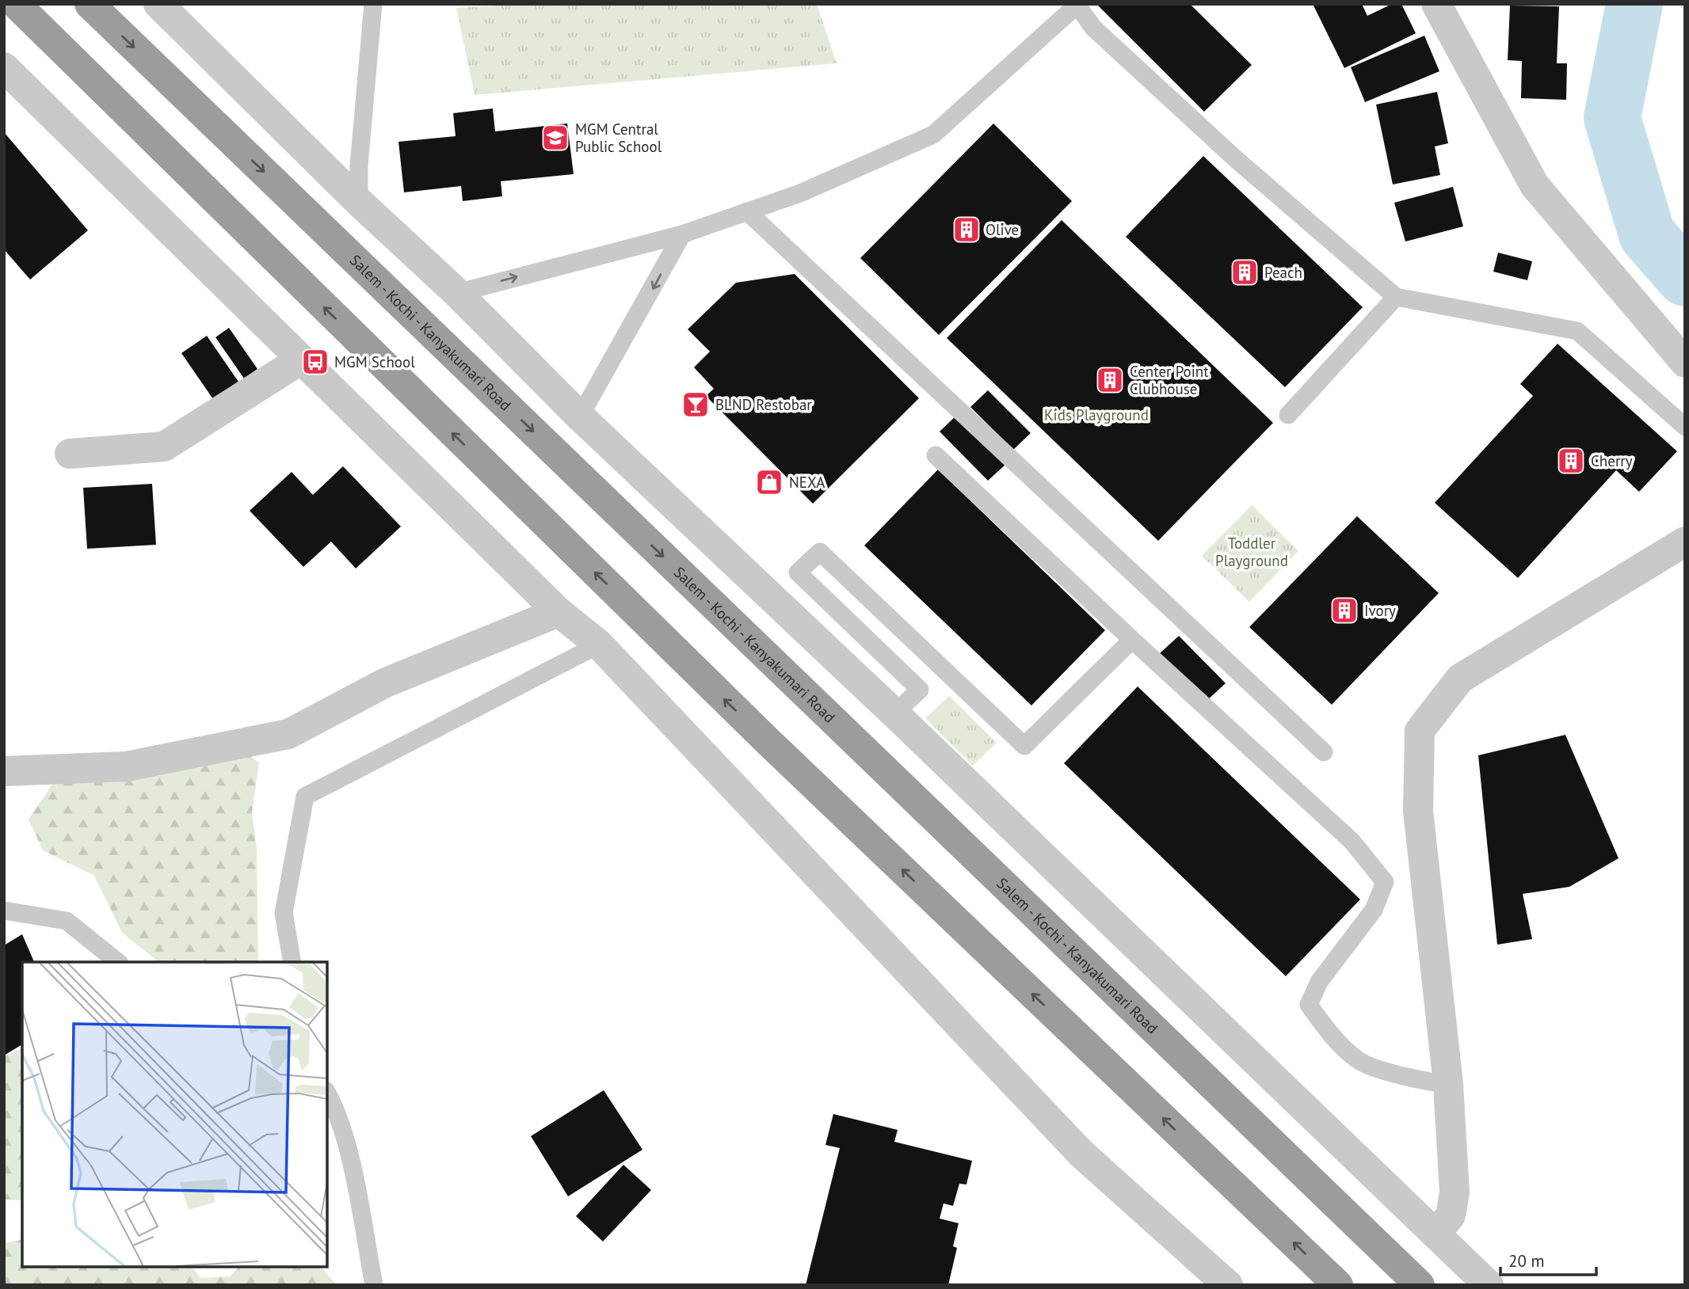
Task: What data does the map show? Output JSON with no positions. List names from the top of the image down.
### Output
{
  "streets": {
    "highway": ["Salem - Kochi - Kanyakumari Road"]
  },
  "parks": ["Kids Playground", "Toddler Playground"],
  "places": {
    "school or university": ["MGM Central Public School"],
    "building": [
      "Olive",
      "Peach",
      "Center Point Clubhouse",
      "Cherry",
      "Ivory"
    ],
    "bus stop": ["MGM School"],
    "bar": ["BLND Restobar"],
    "shop": ["NEXA"]
  },
  "scale_bar": "20 m"
}
